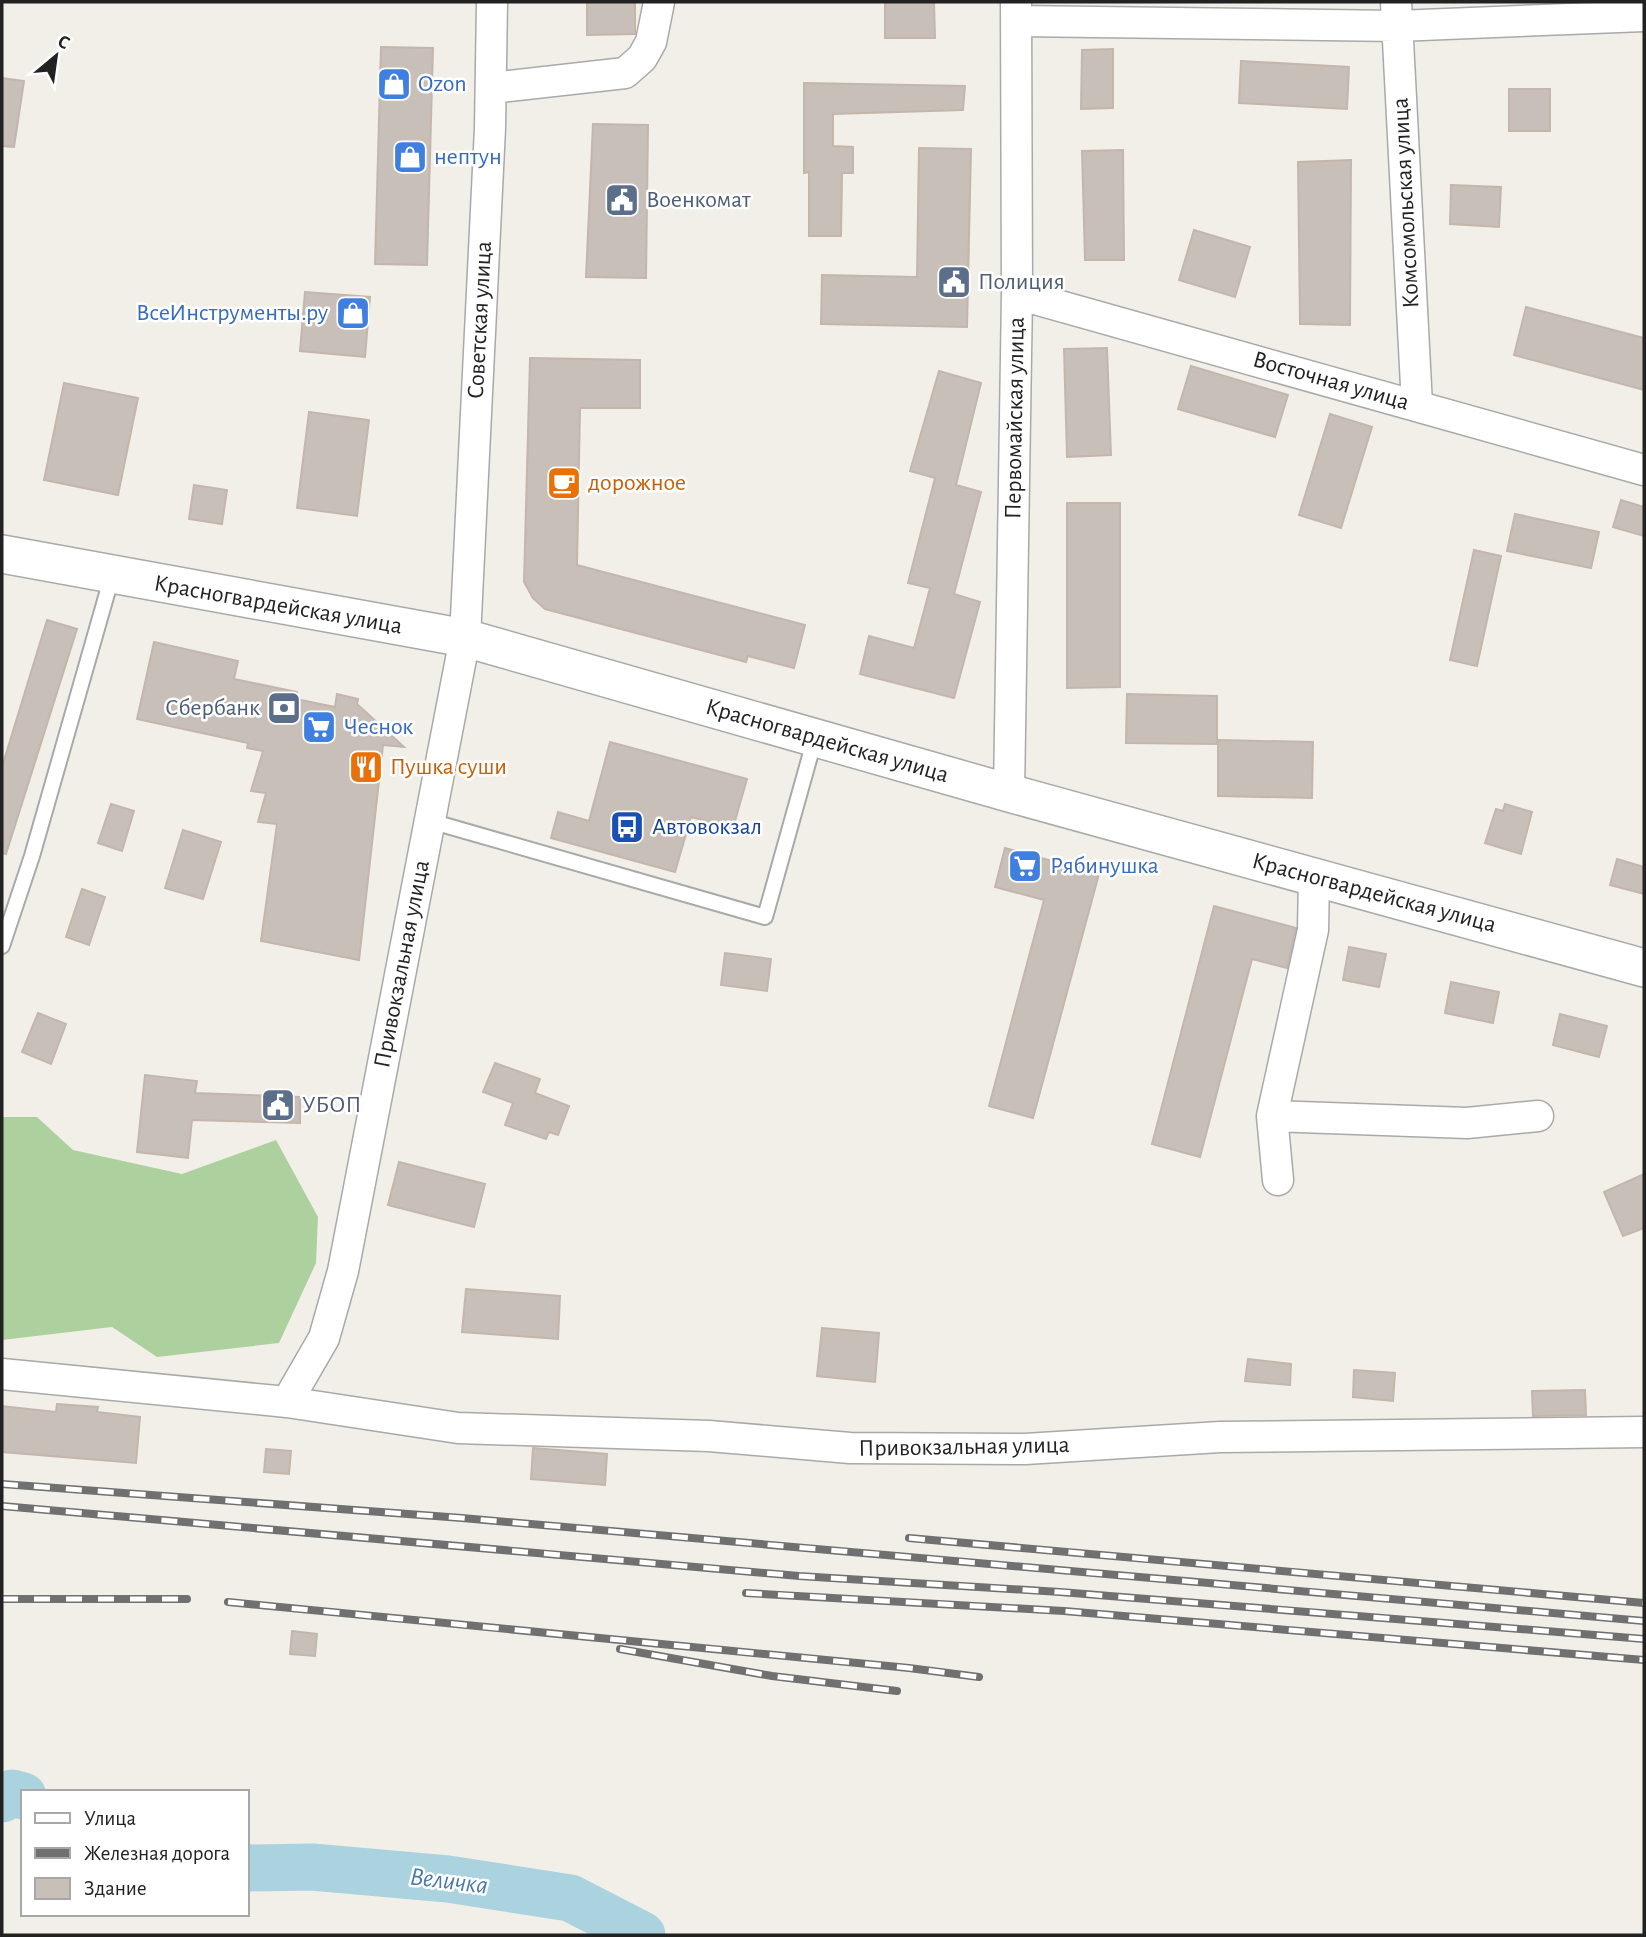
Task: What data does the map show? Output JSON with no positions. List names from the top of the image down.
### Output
{
  "streets": {
    "street": [
      "Комсомольская улица",
      "Советская улица",
      "Восточная улица",
      "Первомайская улица",
      "Красногвардейская улица",
      "Привокзальная улица"
    ]
  },
  "crossings": [
    ["Комсомольская улица", "Восточная улица"],
    ["Советская улица", "Красногвардейская улица"],
    ["Советская улица", "Привокзальная улица"],
    ["Восточная улица", "Первомайская улица"],
    ["Первомайская улица", "Красногвардейская улица"],
    ["Красногвардейская улица", "Привокзальная улица"]
  ],
  "water": ["Величка"],
  "places": {
    "shop": ["Ozon", "нептун", "ВсеИнструменты.ру"],
    "public building": ["Военкомат", "Полиция", "УБОП"],
    "cafe": ["дорожное"],
    "bank": ["Сбербанк"],
    "supermarket": ["Чеснок", "Рябинушка"],
    "restaurant": ["Пушка суши"],
    "bus stop": ["Автовокзал"]
  },
  "legend": ["Улица", "Железная дорога", "Здание"],
  "north": "top right"
}
